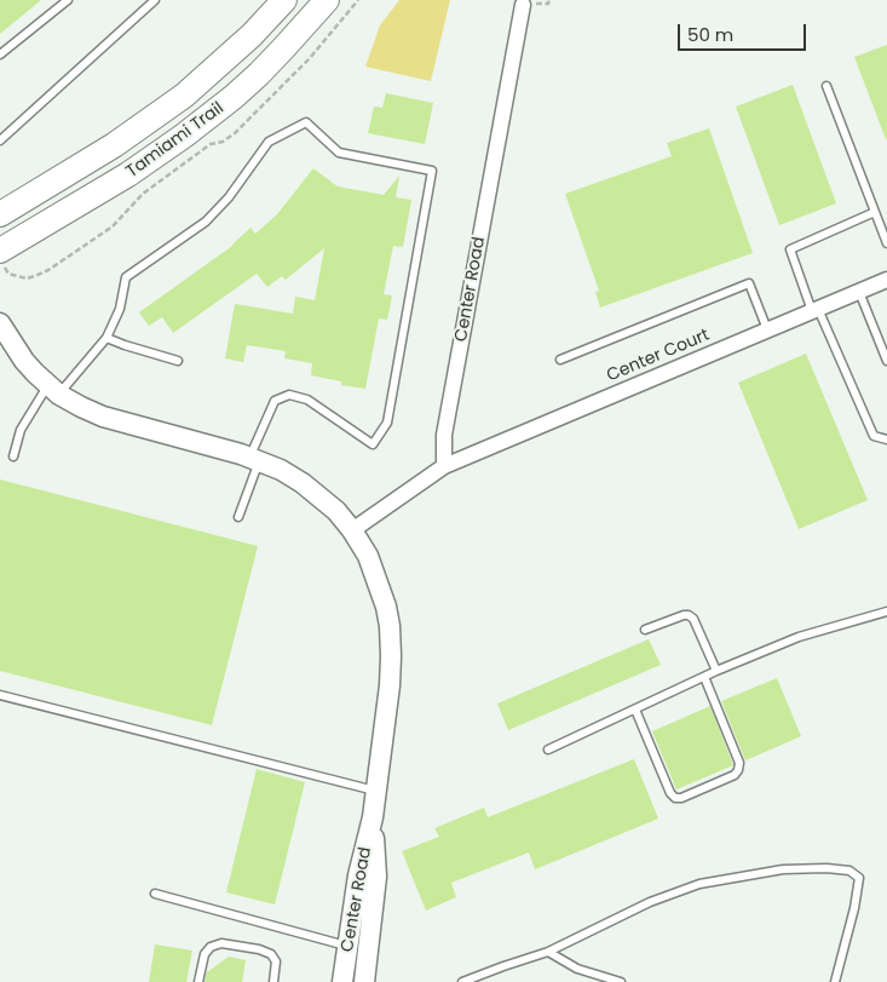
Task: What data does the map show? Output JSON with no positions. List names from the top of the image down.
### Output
{
  "streets": {
    "main road": ["Tamiami Trail"],
    "street": ["Center Road", "Center Court"]
  },
  "crossings": [
    ["Center Road", "Center Court"]
  ],
  "scale_bar": "50 m"
}
